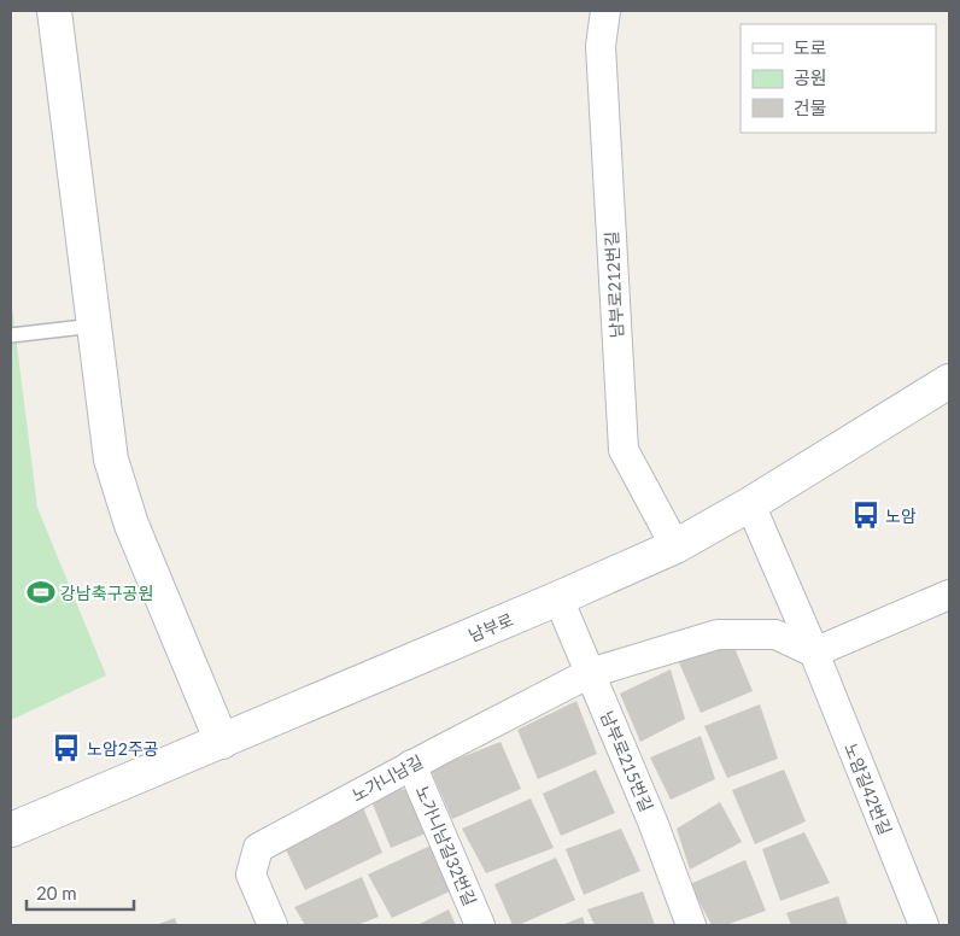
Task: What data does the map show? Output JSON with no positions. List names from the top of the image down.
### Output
{
  "streets": {
    "street": [
      "남부로212번길",
      "남부로",
      "남부로215번길",
      "노가니남길",
      "노암길42번길",
      "노가니남길32번길"
    ]
  },
  "crossings": [
    ["남부로212번길", "남부로"],
    ["남부로", "남부로215번길"],
    ["남부로", "노암길42번길"],
    ["남부로215번길", "노가니남길"],
    ["노가니남길", "노가니남길32번길"]
  ],
  "places": {
    "bus stop": ["노암", "노암2주공"],
    "sports": ["강남축구공원"]
  },
  "legend": ["도로", "공원", "건물"],
  "scale_bar": "20 m"
}
